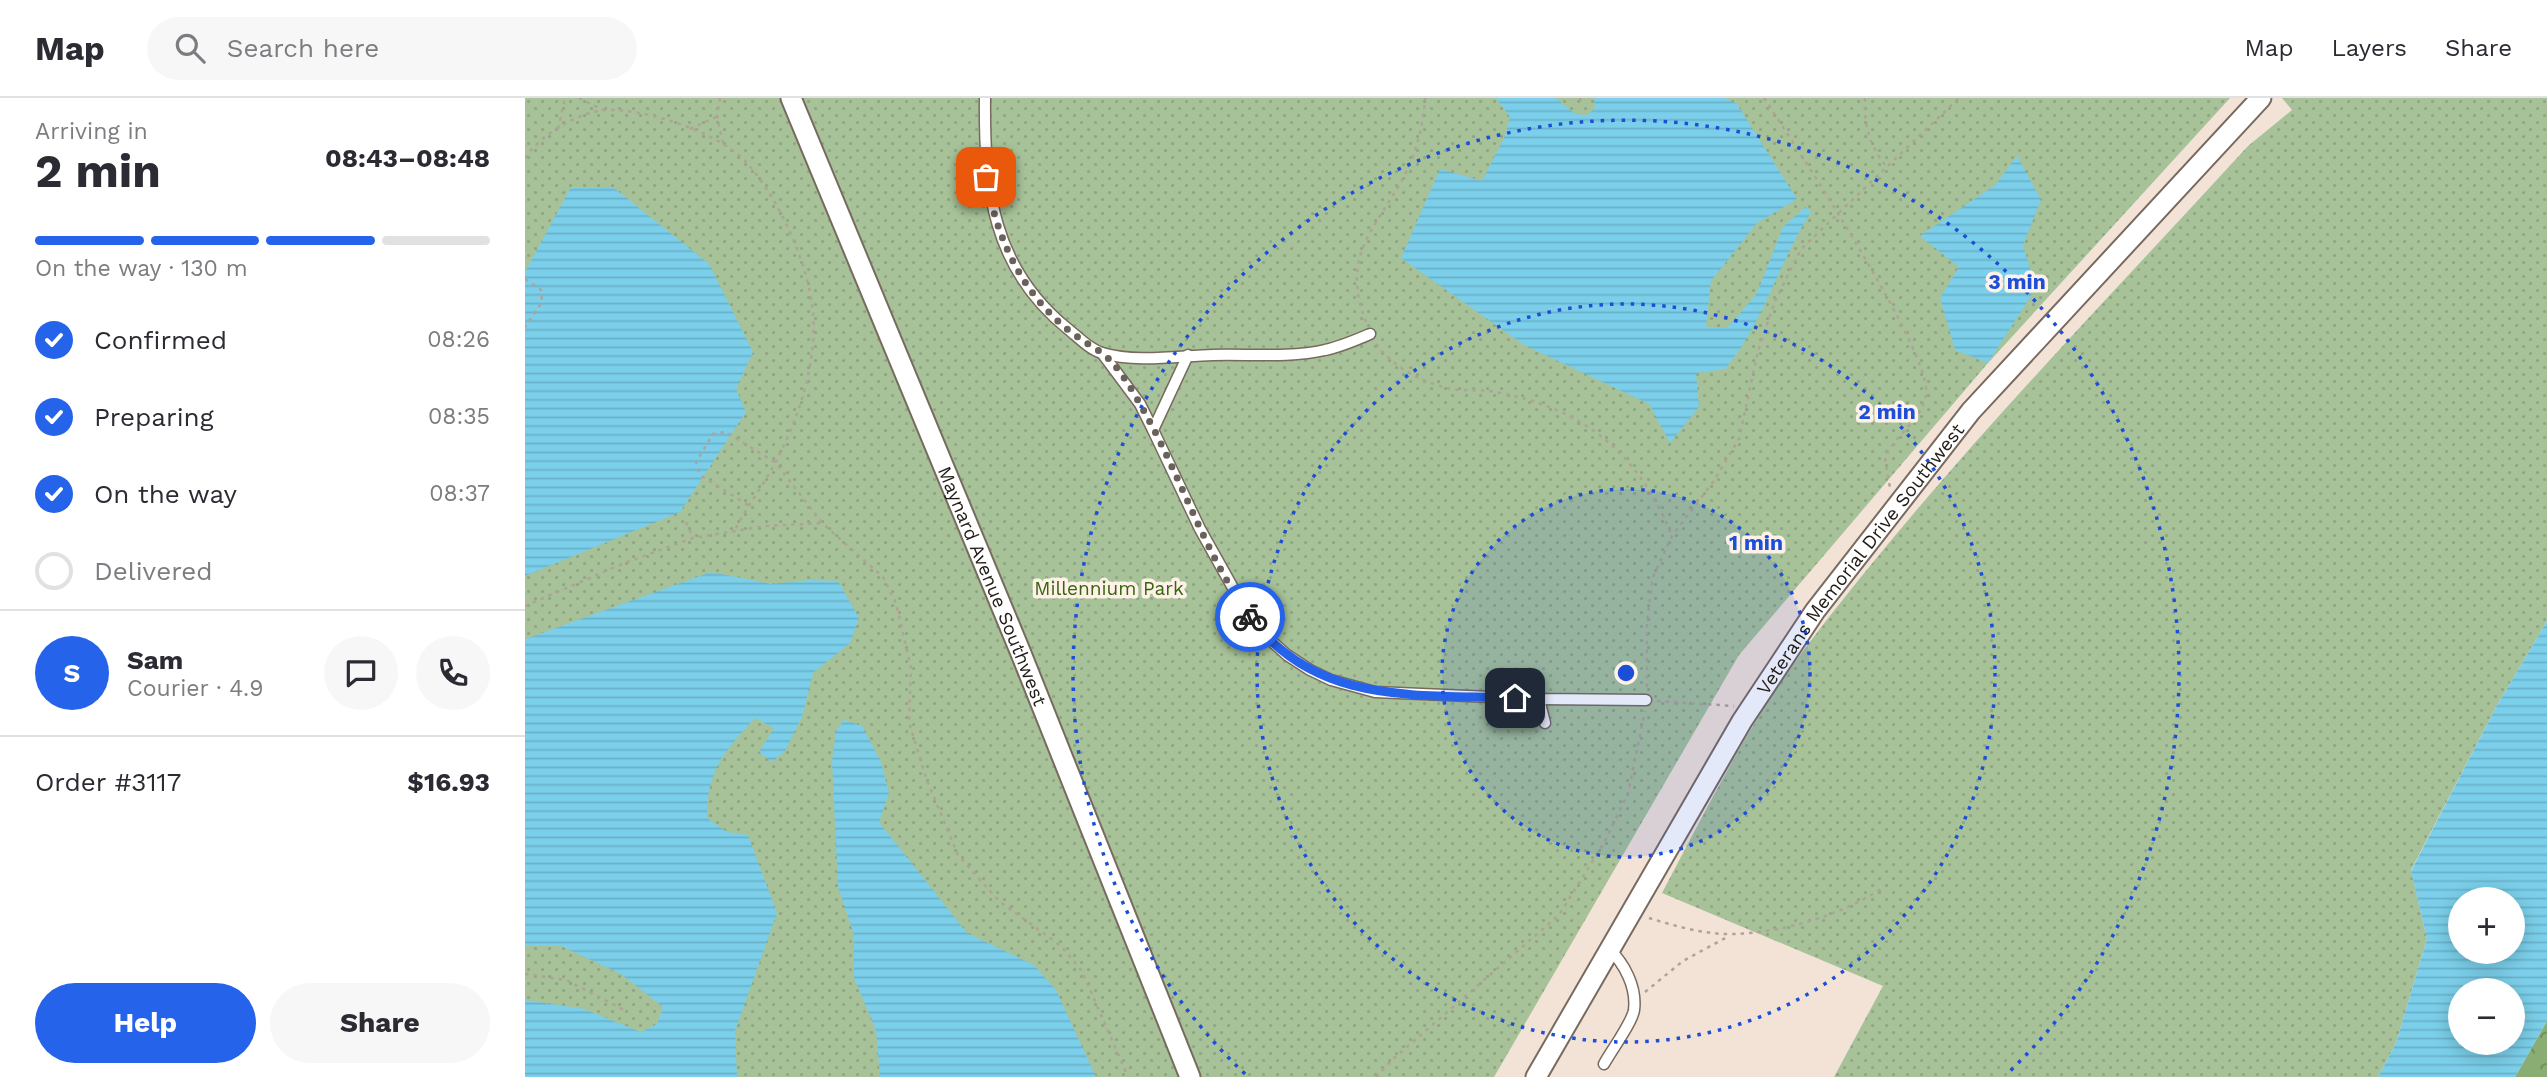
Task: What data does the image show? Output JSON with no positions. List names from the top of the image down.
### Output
{
  "streets": {
    "street": ["Veterans Memorial Drive Southwest", "Maynard Avenue Southwest"]
  },
  "parks": ["Millennium Park"],
  "page": {
    "header": "Map",
    "search": "Search here",
    "nav": ["Map", "Layers", "Share"],
    "heading": ["2 min", "Arriving in", "08:43–08:48"],
    "panel": [
      "Sam",
      "Courier · 4.9",
      "Order #3117",
      "$16.93"
    ],
    "bar": "On the way · 130 m",
    "list": [
      ["Confirmed", "08:26"],
      ["Preparing", "08:35"],
      ["On the way", "08:37"],
      "Delivered"
    ],
    "round": "S",
    "map_buttons": ["+", "−"],
    "buttons": ["Help", "Share"]
  },
  "rings": ["3 min", "2 min", "1 min"]
}
